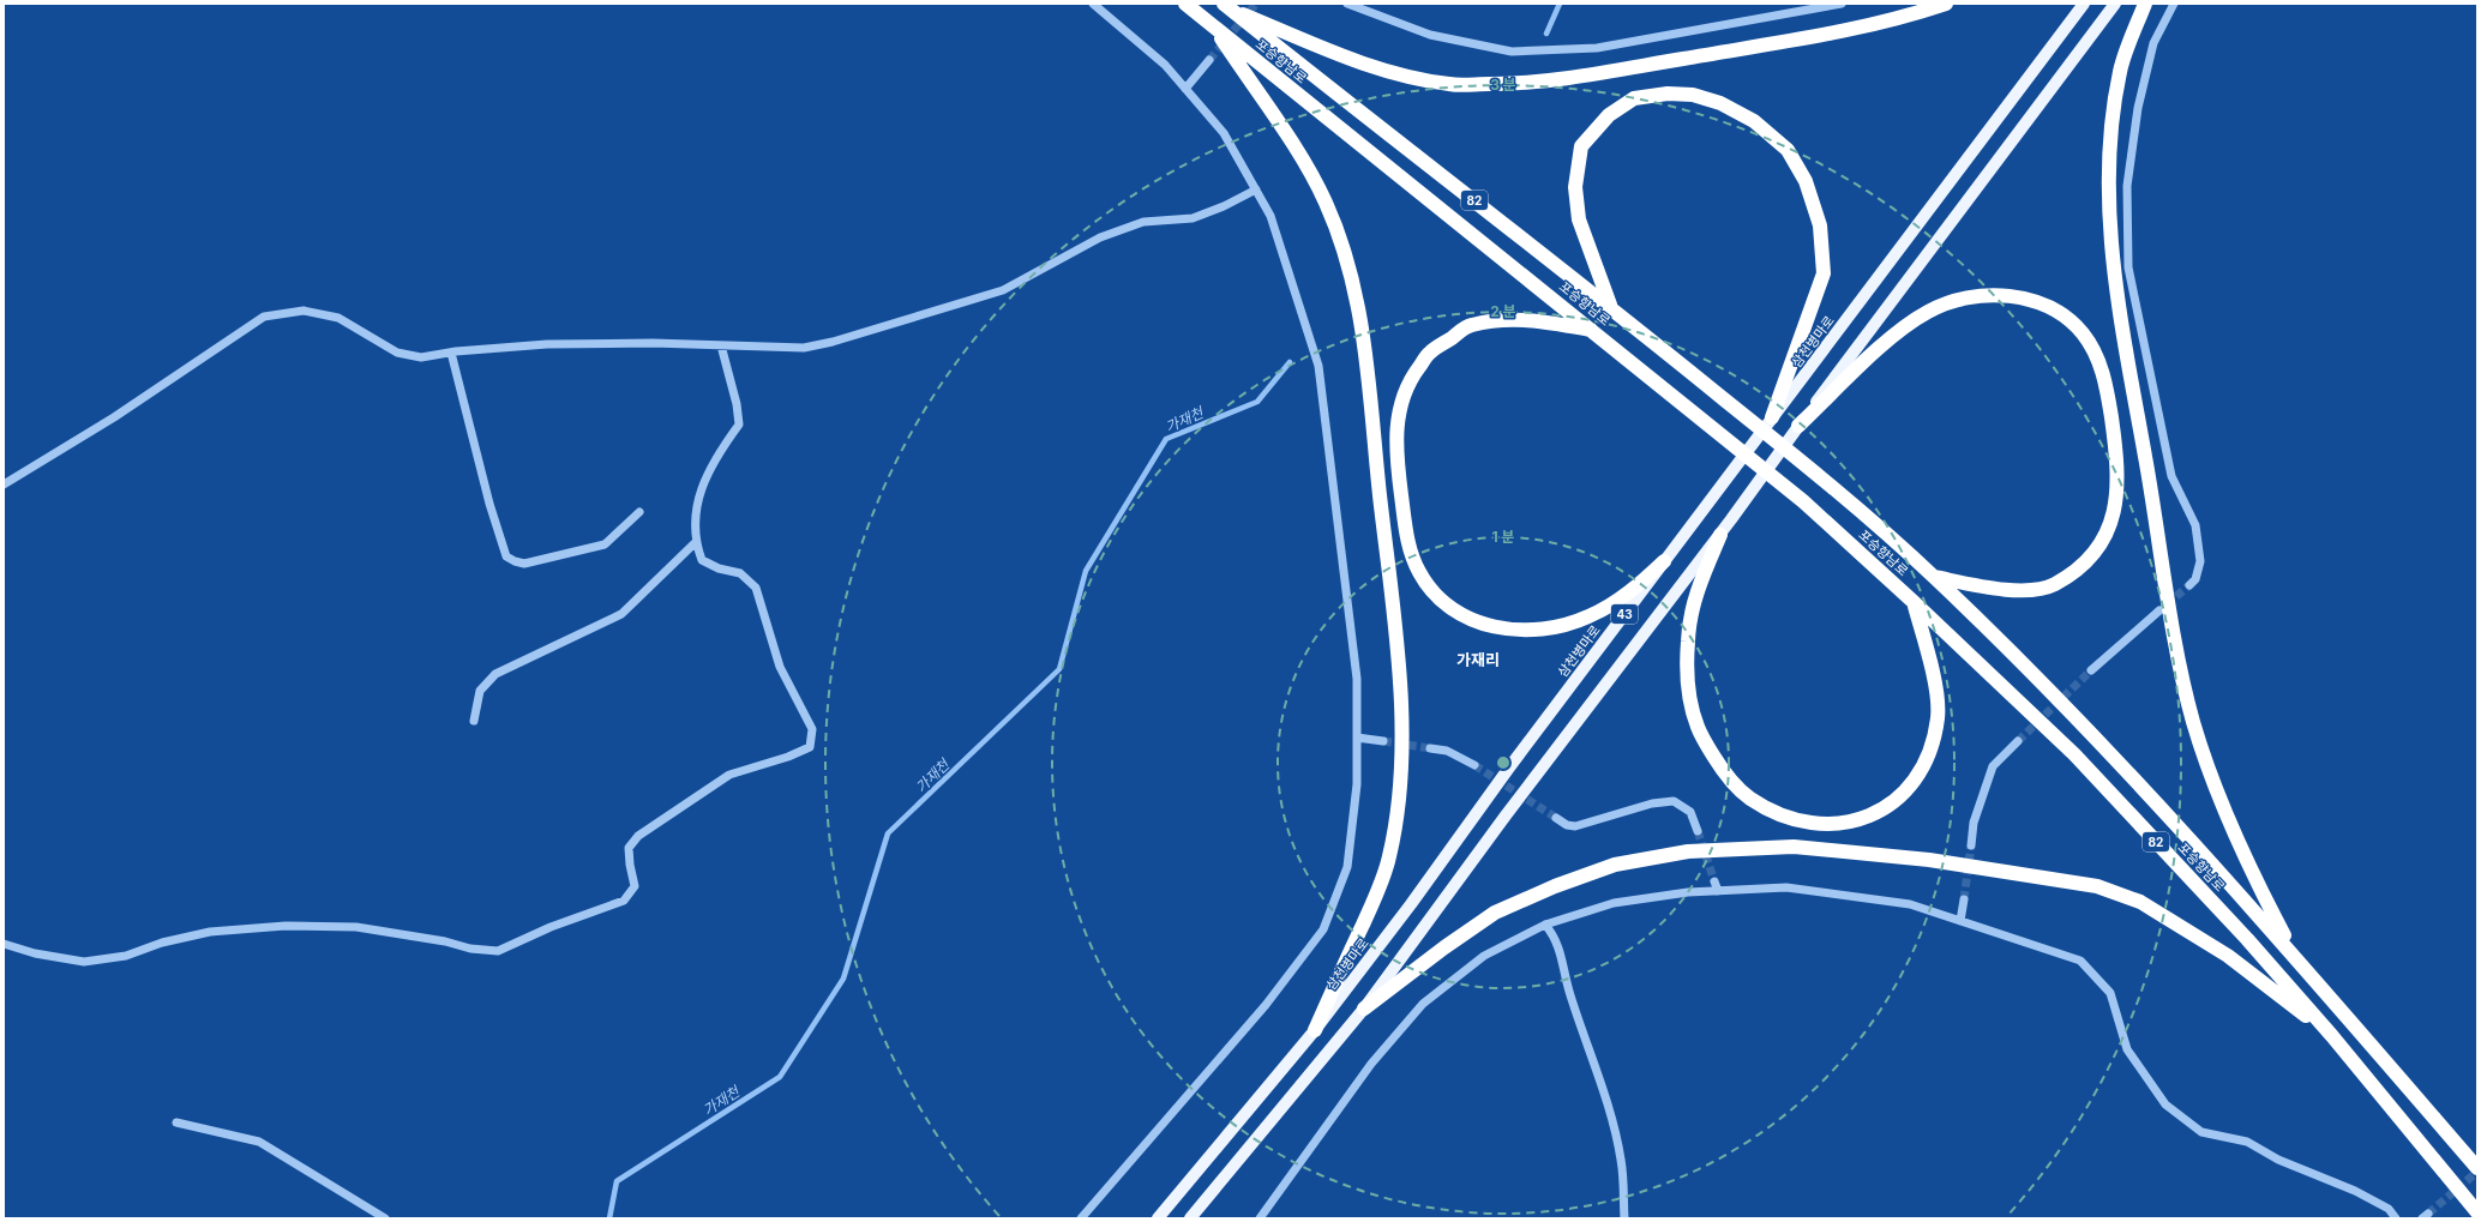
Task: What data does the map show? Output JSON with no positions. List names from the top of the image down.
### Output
{
  "streets": {
    "highway": ["포승향남로", "82"],
    "main road": ["삼천병마로", "43"]
  },
  "districts": ["가재리"],
  "water": ["가재천"],
  "rings": ["3 분", "2 분", "1 분"]
}
